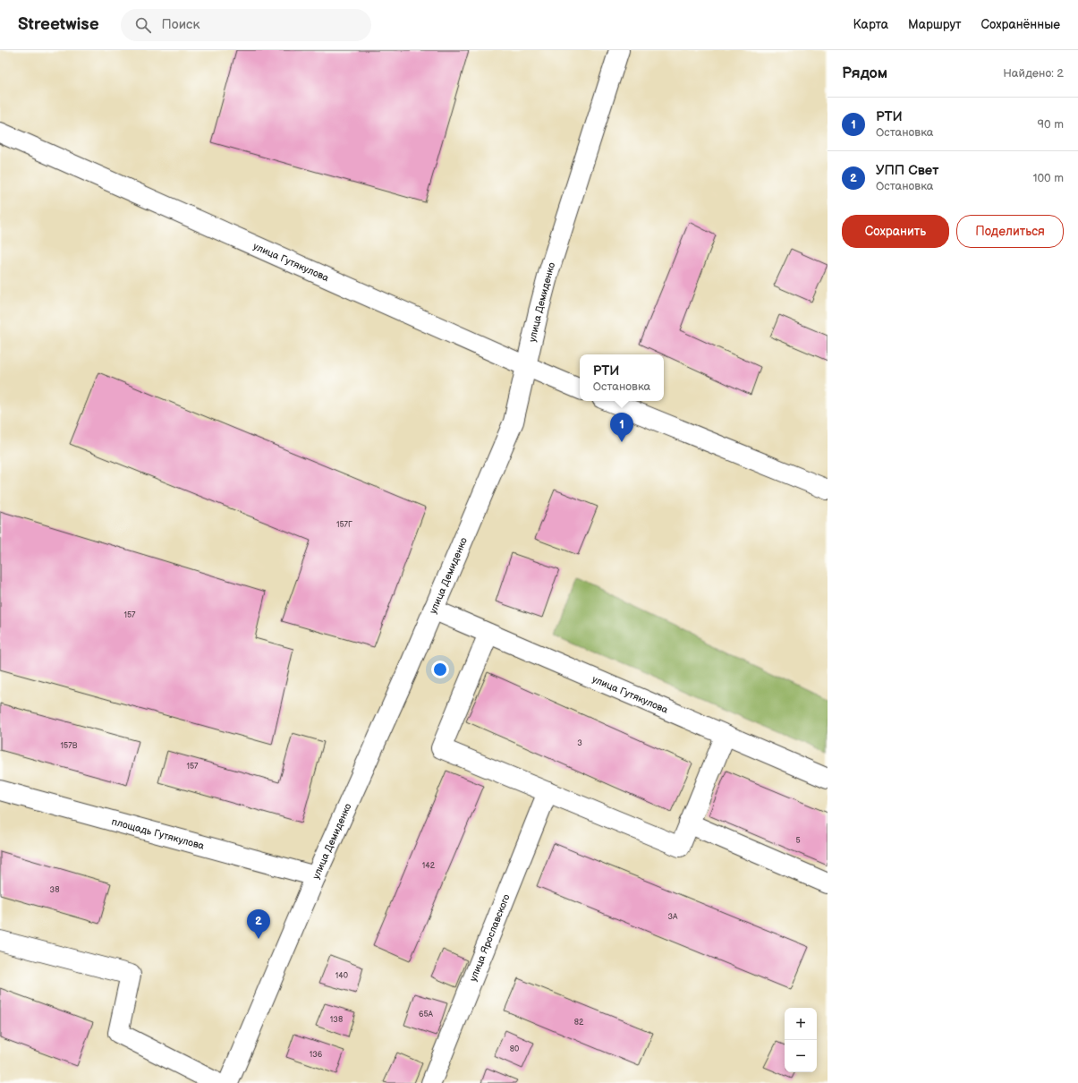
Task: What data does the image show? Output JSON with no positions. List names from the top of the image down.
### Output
{
  "streets": {
    "street": [
      "улица Гутякулова",
      "улица Демиденко",
      "площадь Гутякулова",
      "улица Ярославского"
    ]
  },
  "crossings": [
    ["улица Гутякулова", "улица Демиденко"],
    ["улица Демиденко", "площадь Гутякулова"]
  ],
  "house_numbers": [
    "157Г",
    "157",
    "3",
    "157В",
    "157",
    "5",
    "142",
    "38",
    "3А",
    "140",
    "65А",
    "138",
    "82",
    "80",
    "136"
  ],
  "page": {
    "header": "Streetwise",
    "search": "Поиск",
    "nav": ["Карта", "Маршрут", "Сохранённые"],
    "heading": ["Рядом", "Найдено: 2"],
    "list": [
      {
        "mark": "1",
        "name": "РТИ",
        "note": "Остановка",
        "value": "90 m"
      },
      {
        "mark": "2",
        "name": "УПП Свет",
        "note": "Остановка",
        "value": "100 m"
      }
    ],
    "buttons": ["Сохранить", "Поделиться"],
    "popup": ["РТИ", "Остановка"],
    "pins": ["1", "2"],
    "map_buttons": ["+", "−"]
  }
}
